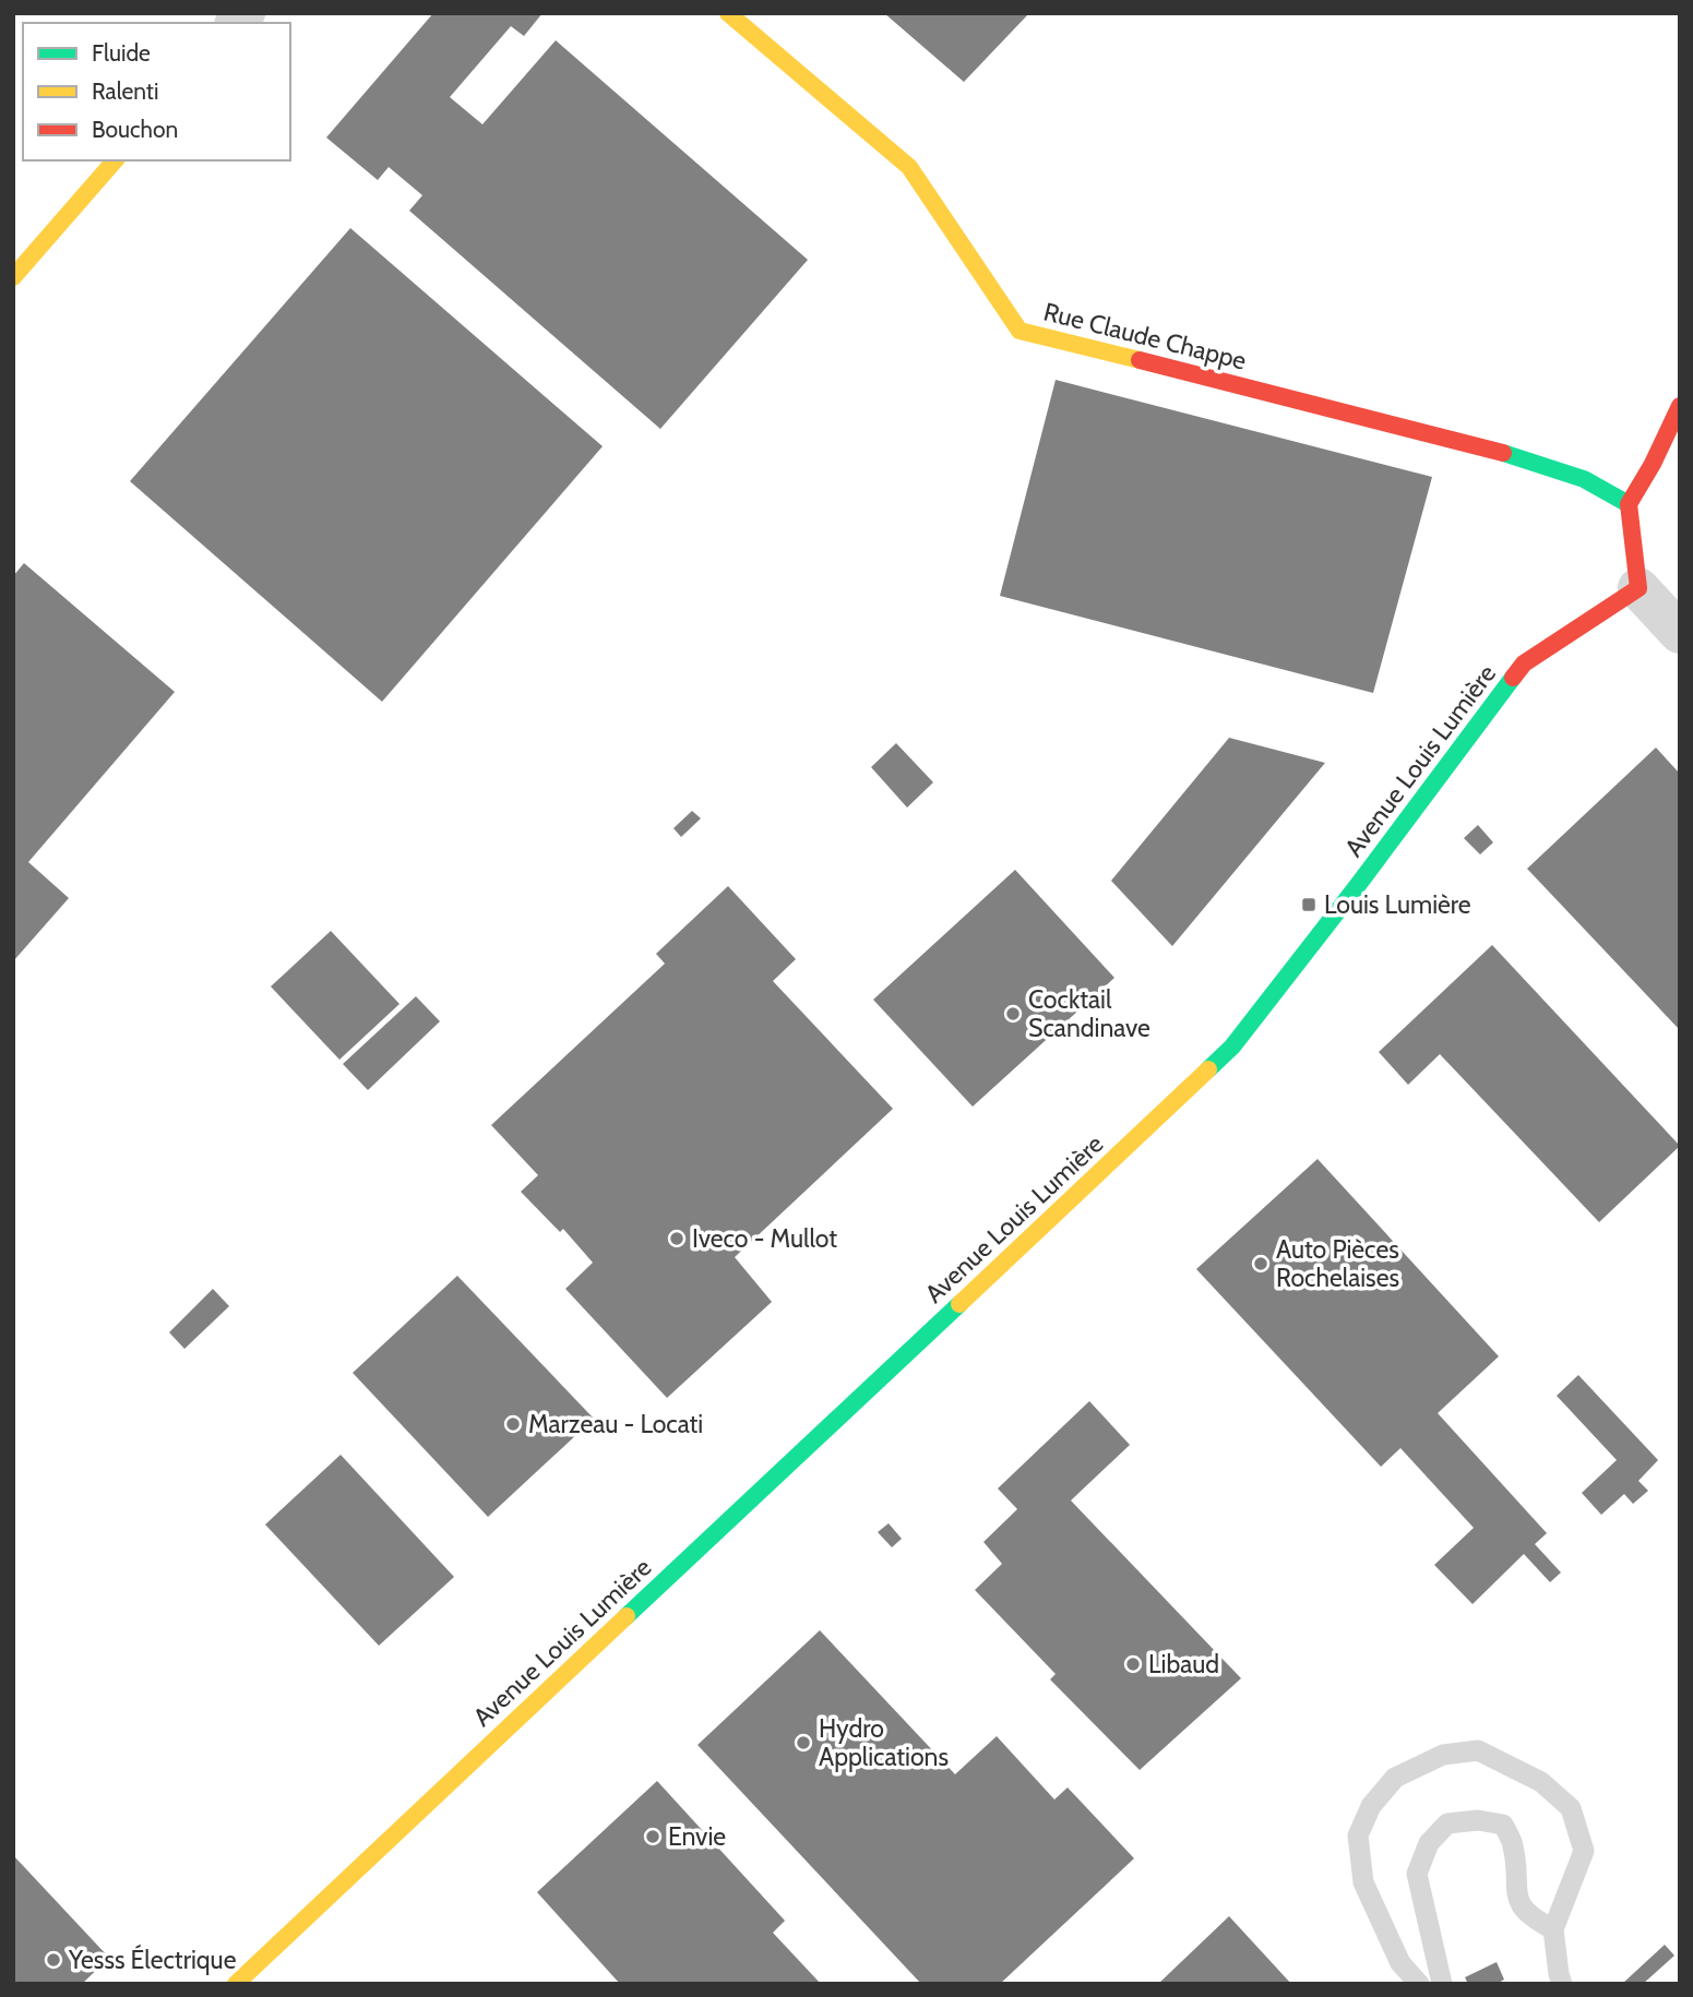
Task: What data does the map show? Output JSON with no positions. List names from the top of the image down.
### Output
{
  "streets": {
    "street": ["Rue Claude Chappe", "Avenue Louis Lumière"]
  },
  "places": {
    "transit": ["Louis Lumière"],
    "other": [
      "Cocktail Scandinave",
      "Iveco - Mullot",
      "Auto Pièces Rochelaises",
      "Marzeau - Locati",
      "Libaud",
      "Hydro Applications",
      "Envie",
      "Yesss Électrique"
    ]
  },
  "legend": ["Fluide", "Ralenti", "Bouchon"]
}
